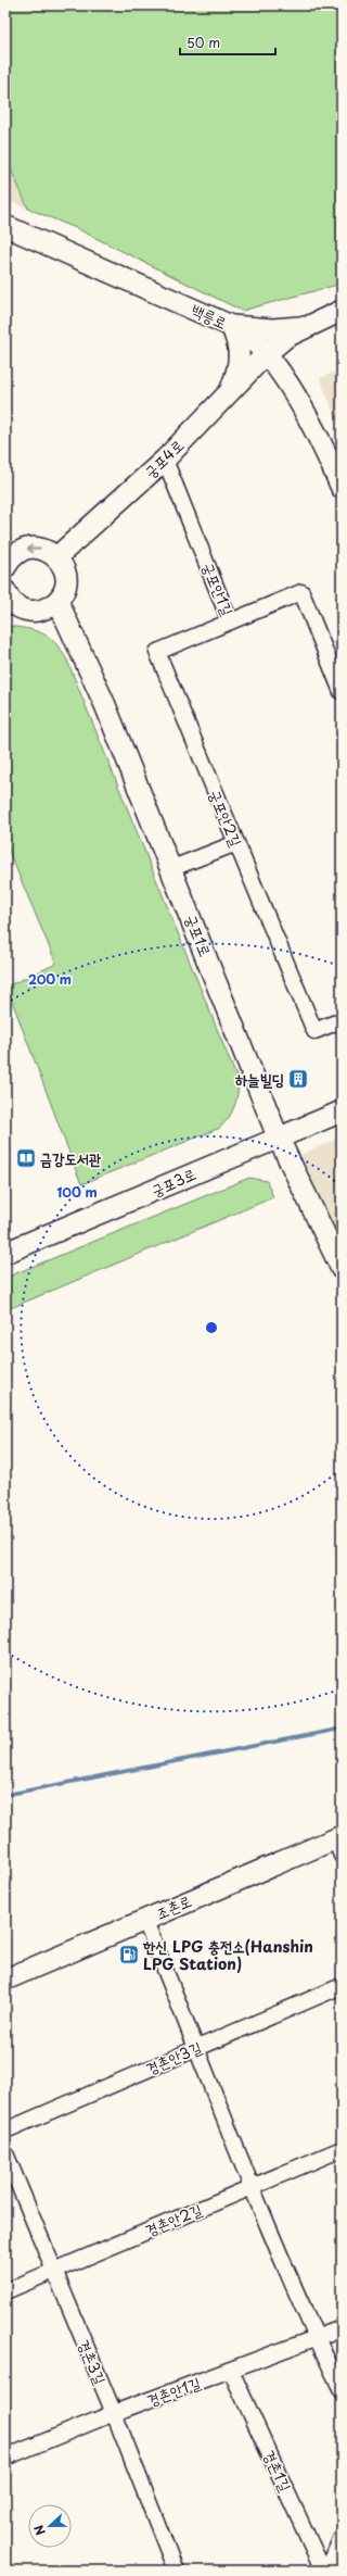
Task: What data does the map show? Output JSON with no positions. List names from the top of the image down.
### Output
{
  "streets": {
    "street": [
      "백릉로",
      "궁포4로",
      "궁포안1길",
      "궁포안2길",
      "궁포1로",
      "궁포3로",
      "조촌로",
      "경촌안3길",
      "경촌안2길",
      "경촌3길",
      "경촌안1길",
      "경촌1길"
    ]
  },
  "crossings": [
    ["백릉로", "궁포4로"],
    ["궁포4로", "궁포안1길"],
    ["궁포안1길", "궁포안2길"],
    ["궁포1로", "궁포3로"],
    ["경촌안2길", "경촌3길"],
    ["경촌3길", "경촌안1길"],
    ["경촌안1길", "경촌1길"]
  ],
  "places": {
    "building": ["하늘빌딩"],
    "library": ["금강도서관"],
    "fuel station": ["한신 LPG 충전소(Hanshin LPG Station)"]
  },
  "scale_bar": "50 m",
  "north": "left",
  "rings": ["200 m", "100 m"]
}
